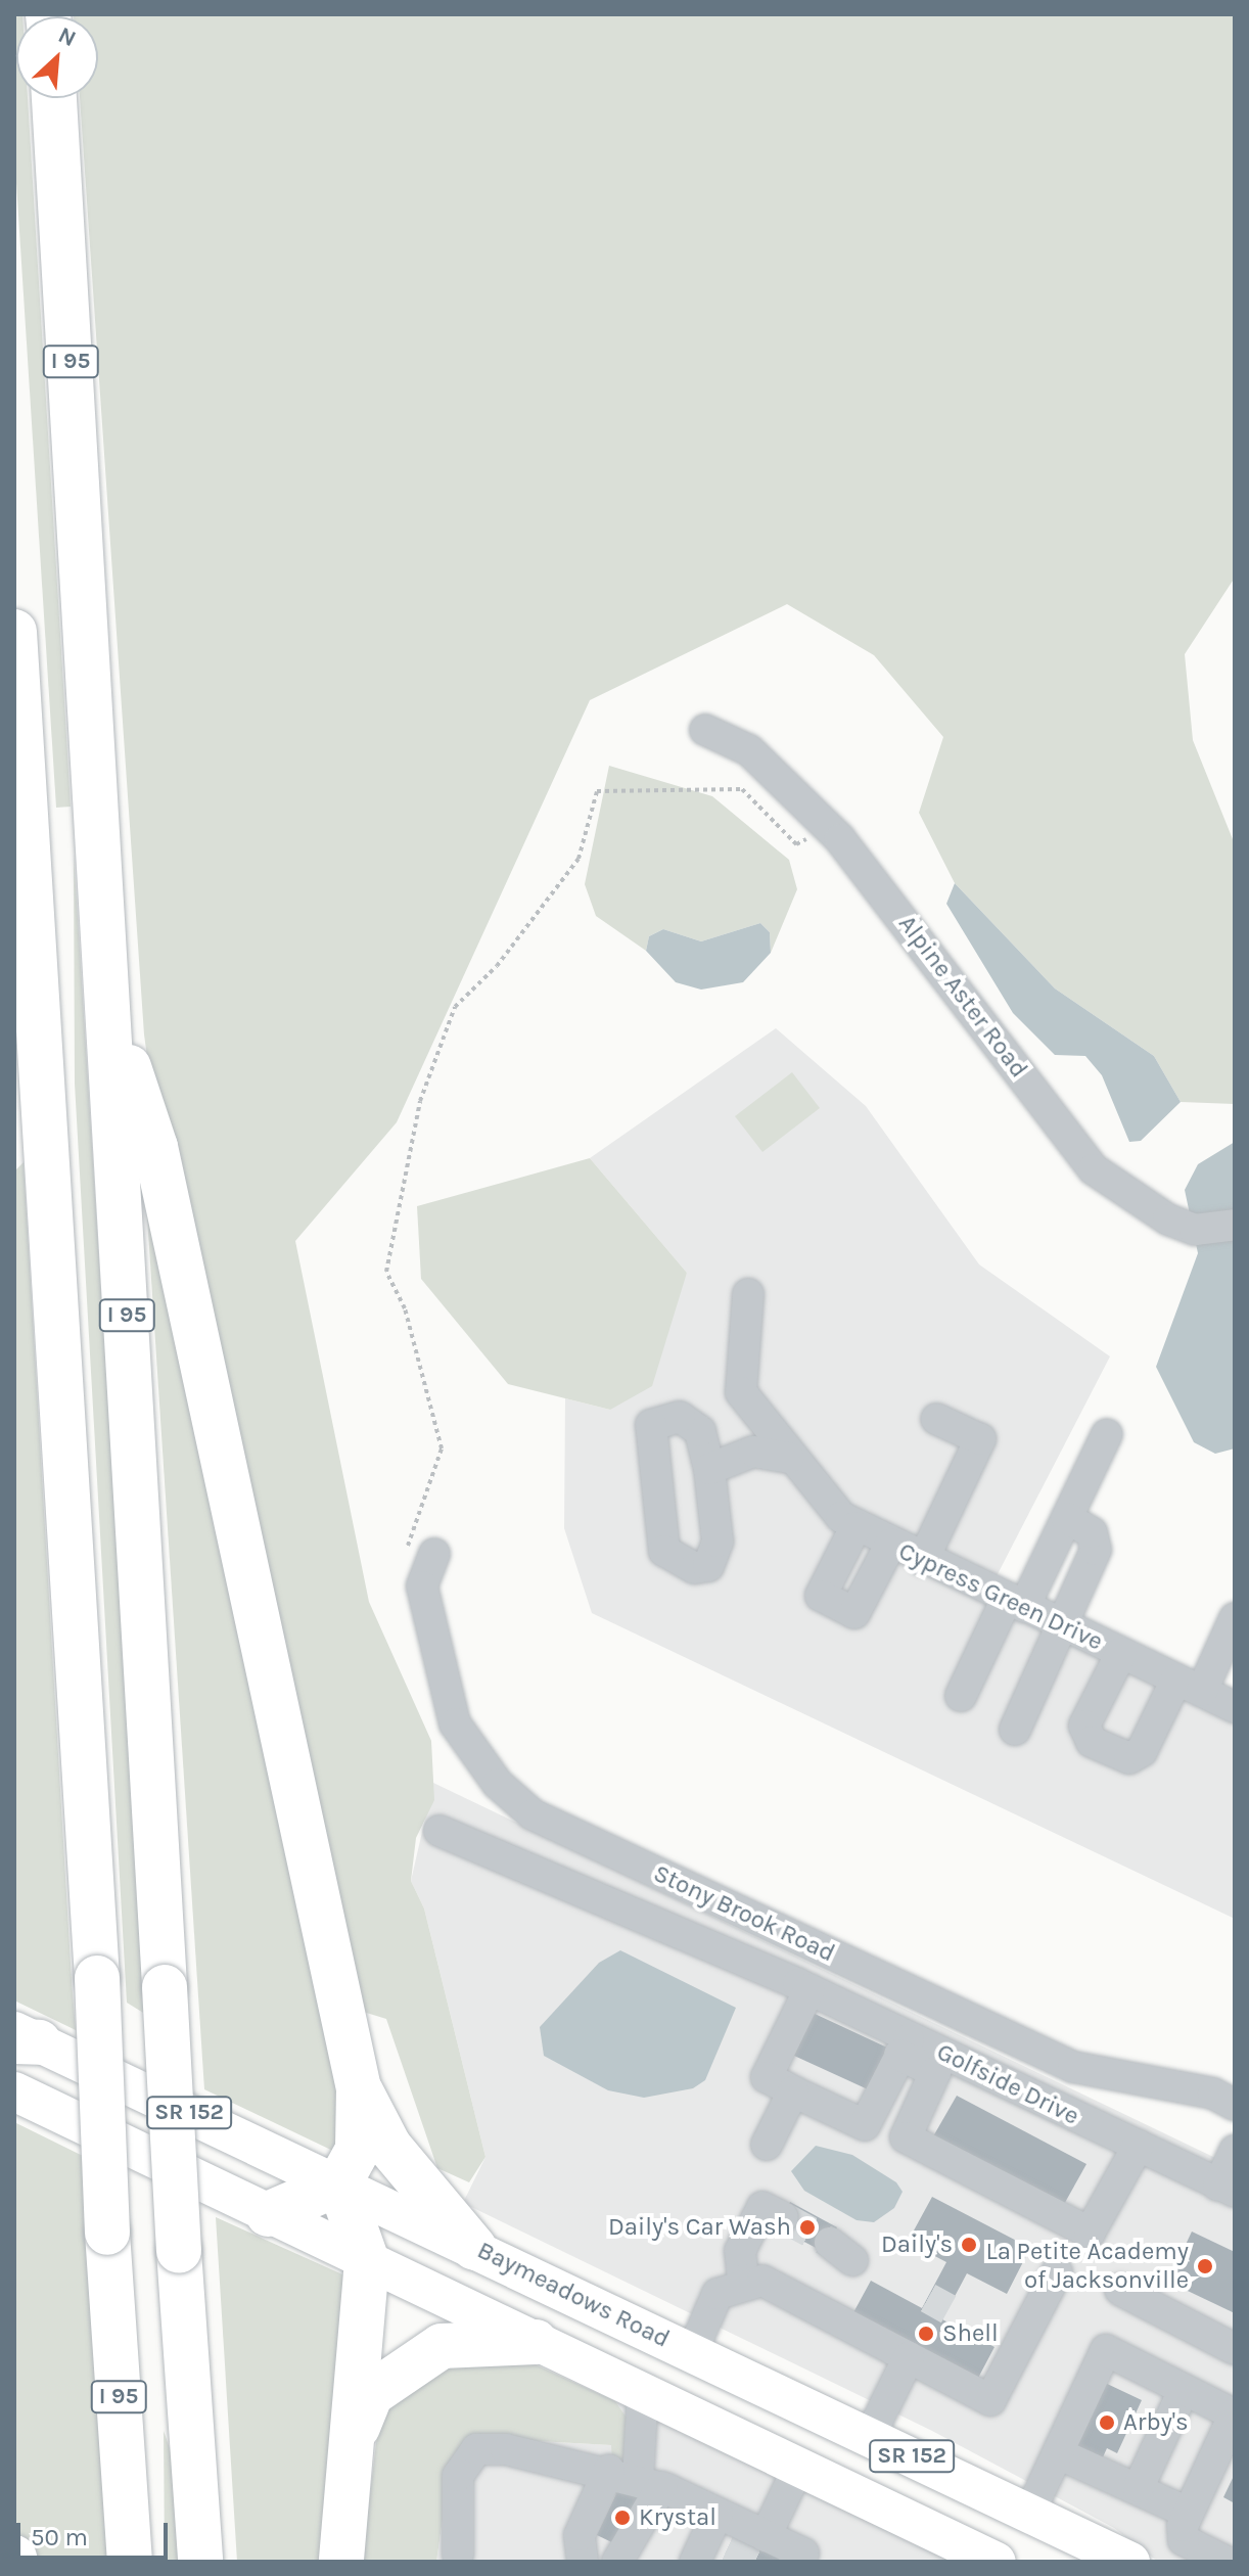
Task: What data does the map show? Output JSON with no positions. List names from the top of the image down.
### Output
{
  "streets": {
    "highway": ["I 95"],
    "main road": ["SR 152", "Baymeadows Road"],
    "street": [
      "Alpine Aster Road",
      "Cypress Green Drive",
      "Stony Brook Road",
      "Golfside Drive"
    ]
  },
  "places": [
    "Daily's Car Wash",
    "Daily's",
    "La Petite Academy of Jacksonville",
    "Shell",
    "Arby's",
    "Krystal"
  ],
  "scale_bar": "50 m",
  "north": "top right"
}
